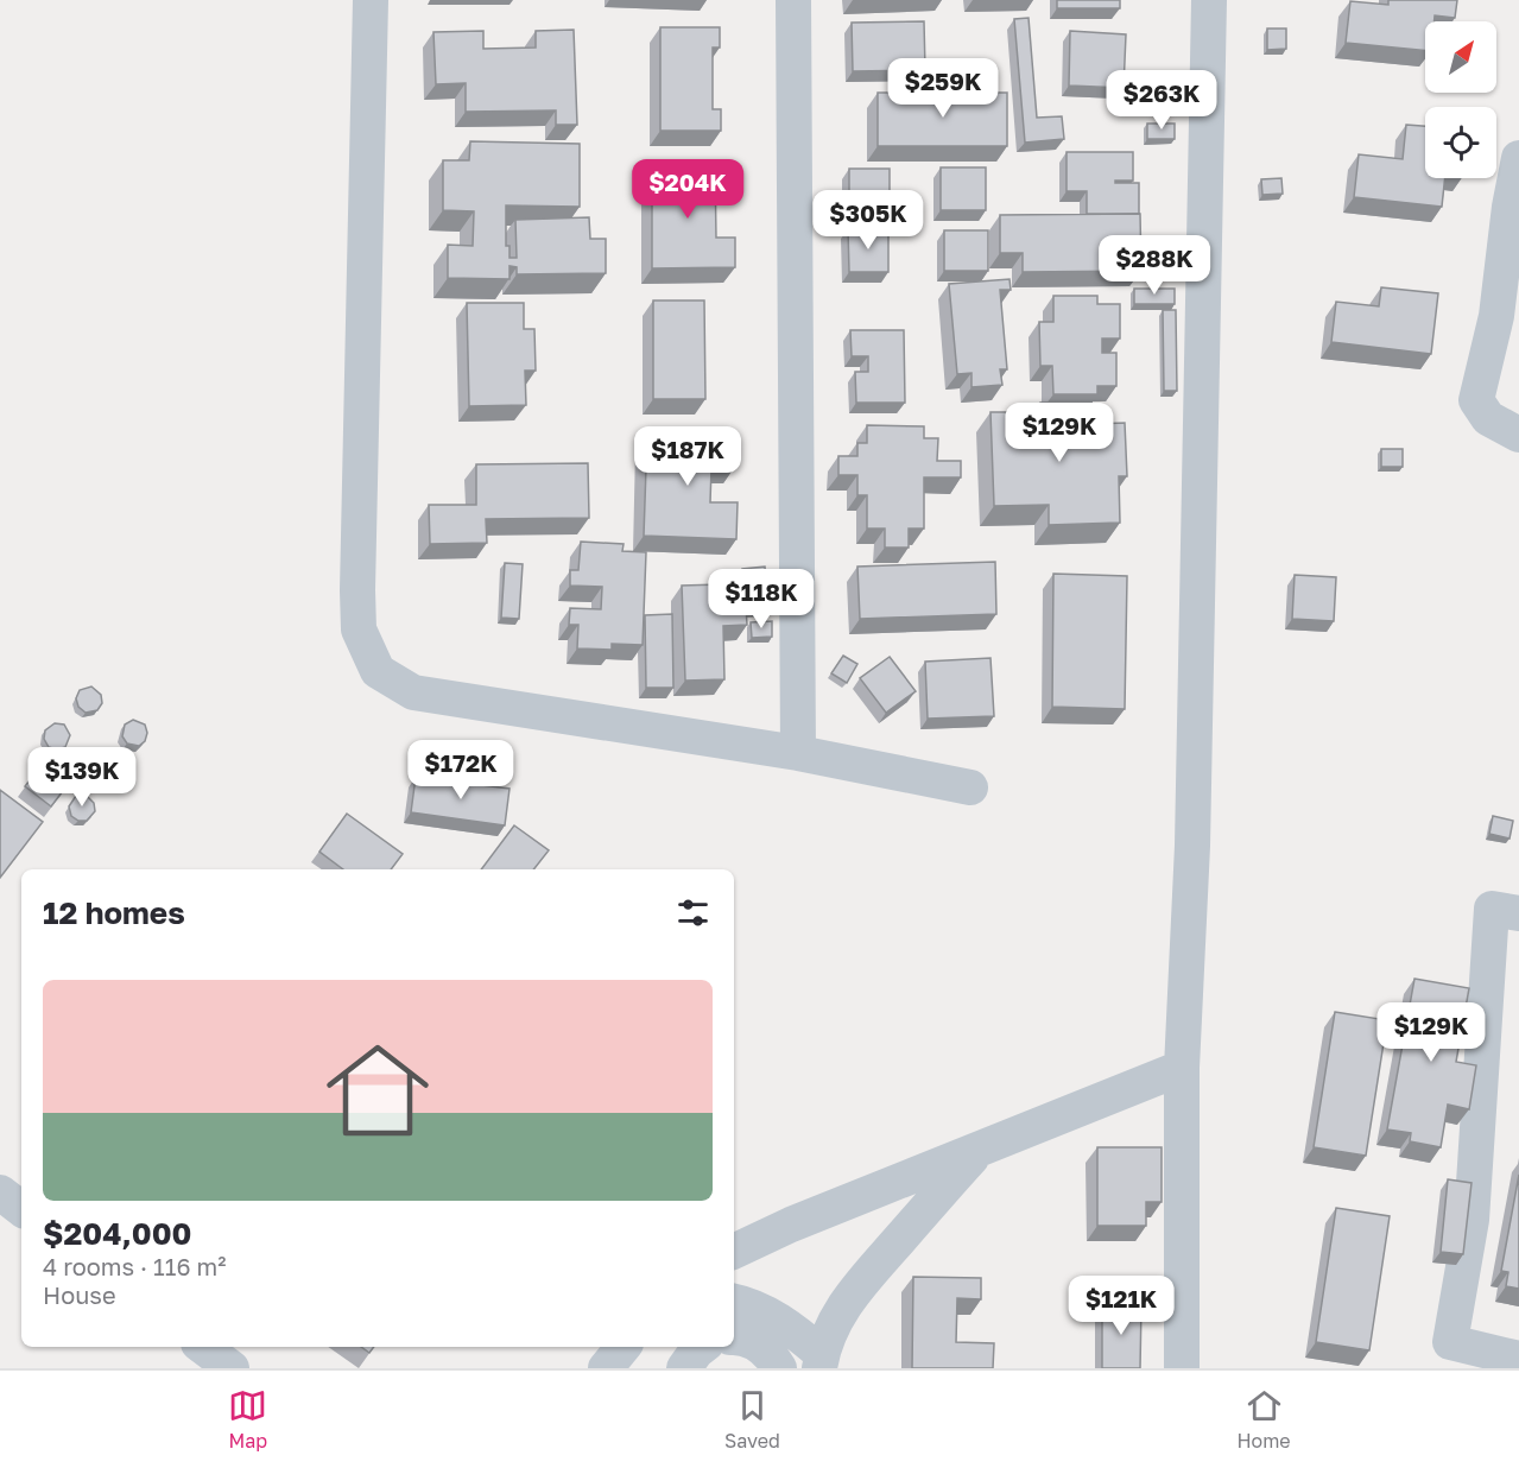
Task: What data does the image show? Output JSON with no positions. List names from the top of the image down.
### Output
{
  "north": "top right",
  "page": {
    "price": [
      "$259K",
      "$263K",
      "$204K",
      "$305K",
      "$288K",
      "$129K",
      "$187K",
      "$118K",
      "$172K",
      "$139K",
      "$129K",
      "$121K"
    ],
    "heading": "12 homes",
    "list": [
      {
        "name": "$204,000",
        "note": "4 rooms · 116 m² · House"
      }
    ],
    "tabs": ["Map", "Saved", "Home"]
  }
}
